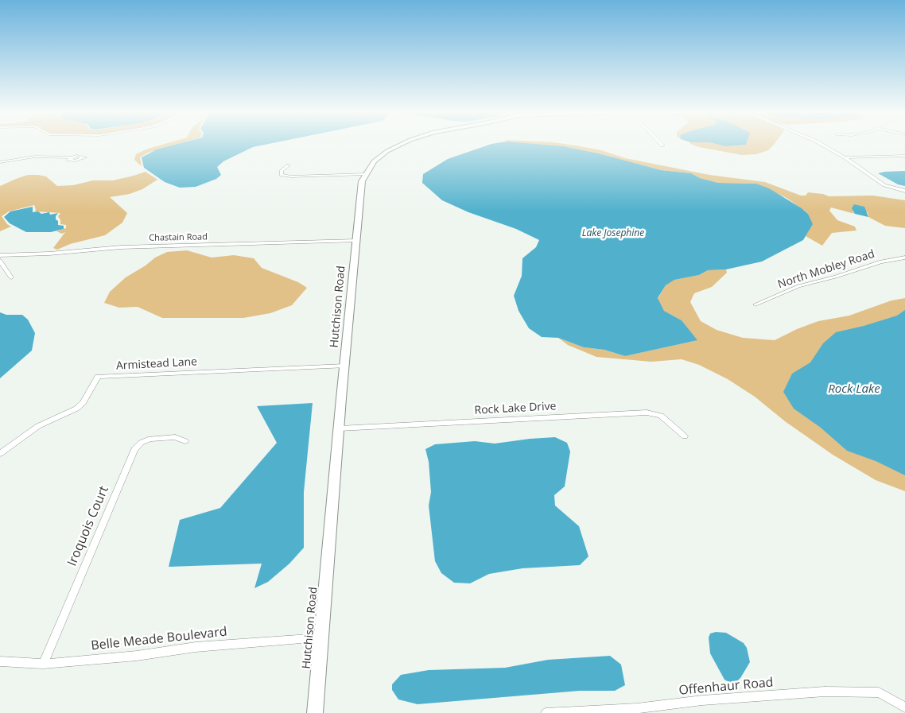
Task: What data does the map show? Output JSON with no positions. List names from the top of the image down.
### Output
{
  "streets": {
    "street": [
      "Chastain Road",
      "North Mobley Road",
      "Hutchison Road",
      "Armistead Lane",
      "Rock Lake Drive",
      "Iroquois Court",
      "Belle Meade Boulevard",
      "Offenhaur Road"
    ]
  },
  "crossings": [
    ["Chastain Road", "Hutchison Road"],
    ["Hutchison Road", "Armistead Lane"],
    ["Hutchison Road", "Rock Lake Drive"],
    ["Hutchison Road", "Belle Meade Boulevard"],
    ["Iroquois Court", "Belle Meade Boulevard"]
  ],
  "water": ["Lake Josephine", "Rock Lake"]
}
